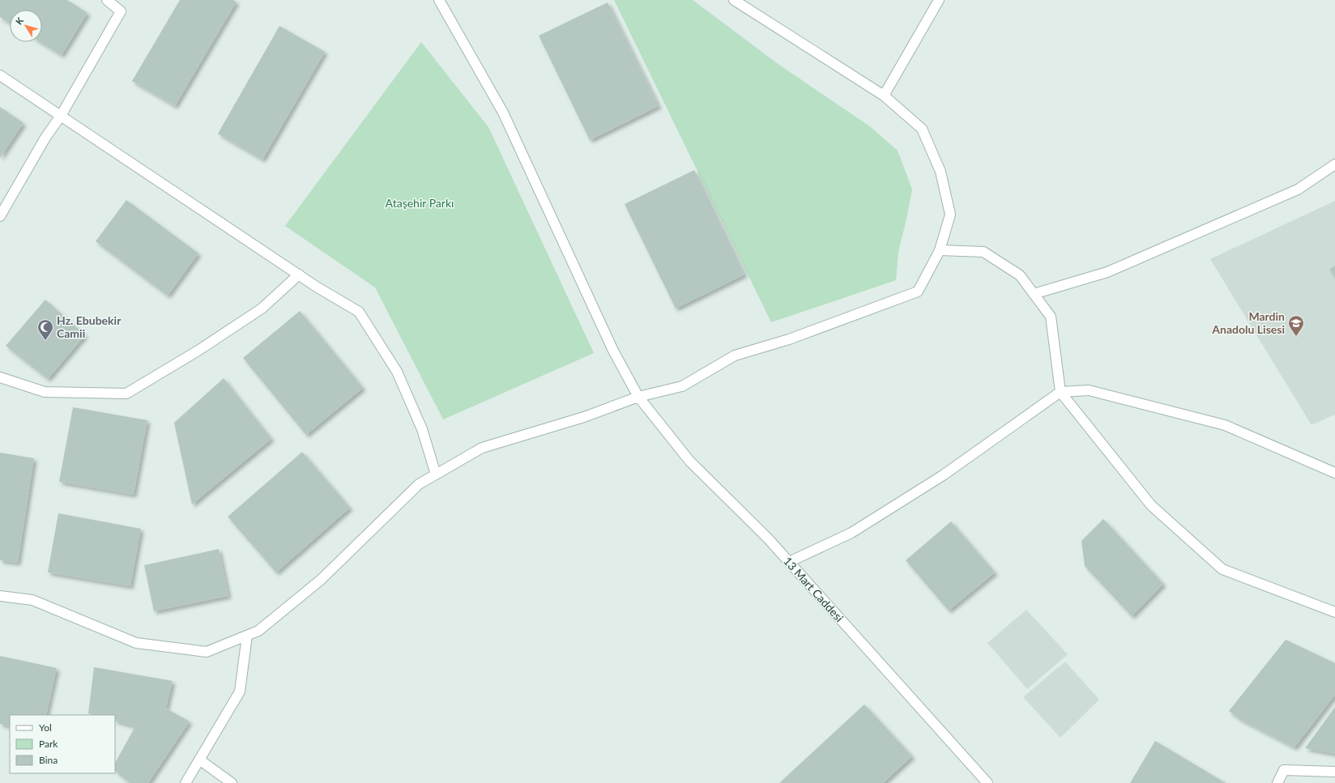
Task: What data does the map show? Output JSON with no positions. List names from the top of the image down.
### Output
{
  "streets": {
    "street": ["13 Mart Caddesi"]
  },
  "parks": ["Ataşehir Parkı"],
  "places": {
    "school or university": ["Mardin Anadolu Lisesi"],
    "mosque": ["Hz. Ebubekir Camii"]
  },
  "legend": ["Yol", "Park", "Bina"],
  "north": "top left"
}
